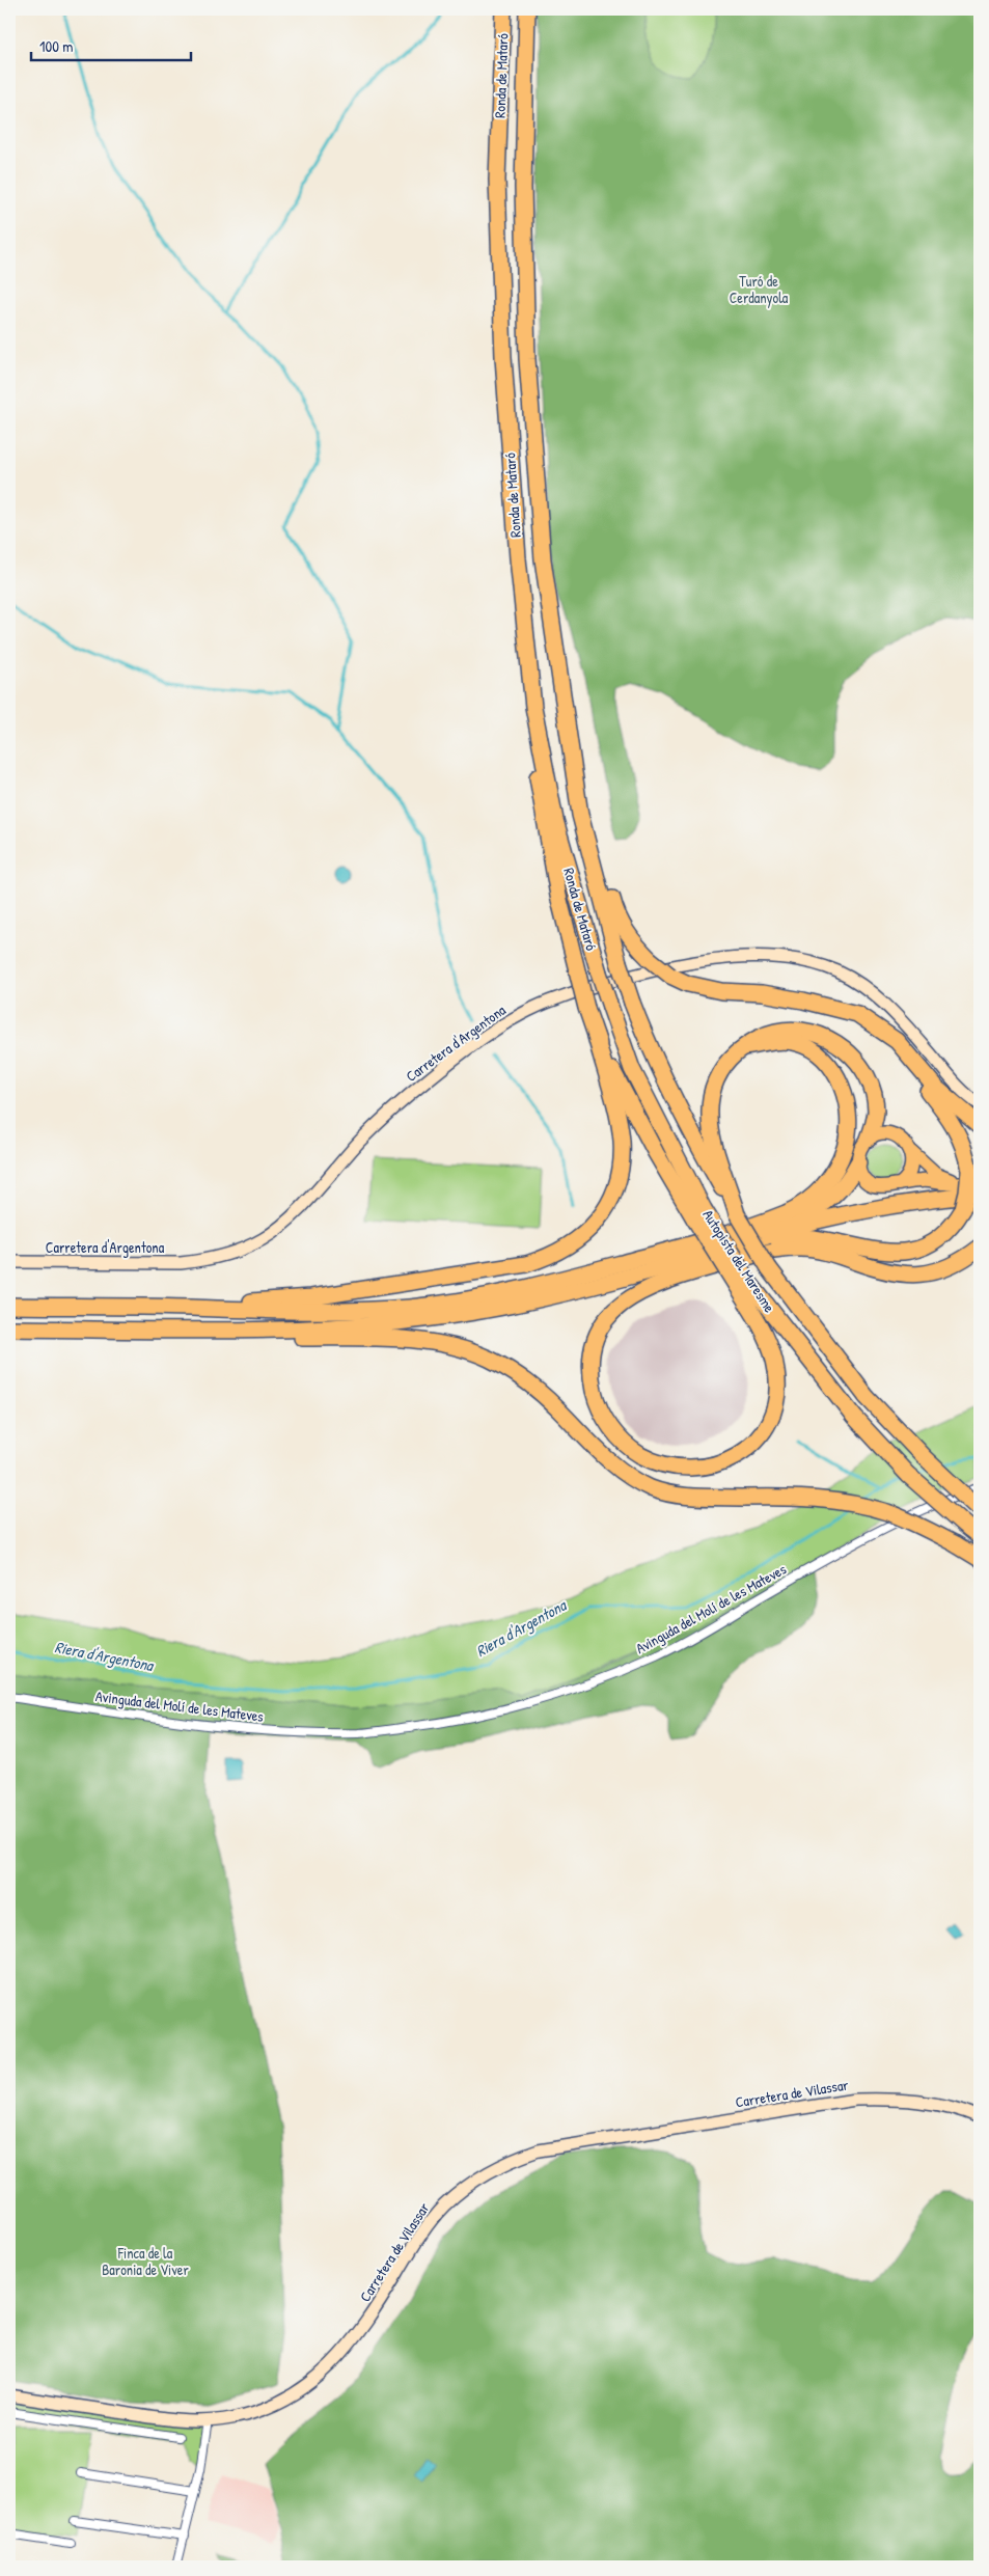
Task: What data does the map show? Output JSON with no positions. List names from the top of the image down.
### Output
{
  "streets": {
    "highway": ["Ronda de Mataró", "Autopista del Maresme"],
    "street": ["Carretera d'Argentona", "Avinguda del Molí de les Mateves", "Carretera de Vilassar"]
  },
  "crossings": [
    ["Ronda de Mataró", "Autopista del Maresme"]
  ],
  "water": ["Riera d'Argentona"],
  "parks": ["Turó de Cerdanyola", "Finca de la Baronia de Viver"],
  "scale_bar": "100 m"
}
